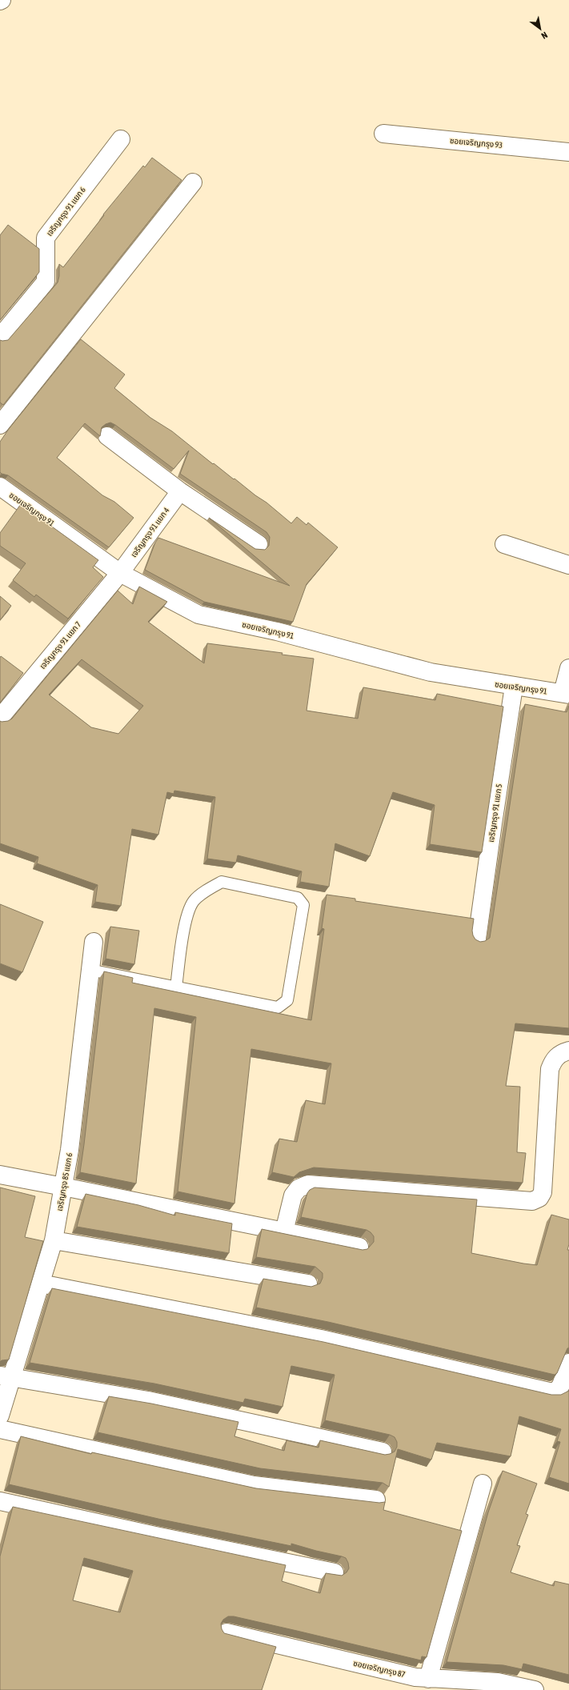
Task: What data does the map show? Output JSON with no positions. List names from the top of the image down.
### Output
{
  "streets": {
    "street": [
      "ซอยเจริญกรุง 93",
      "เจริญกรุง 91 แยก 6",
      "ซอยเจริญกรุง 91",
      "เจริญกรุง 91 แยก 4",
      "เจริญกรุง 91 แยก 7",
      "เจริญกรุง 91 แยก 5",
      "เจริญกรุง 85 แยก 6",
      "ซอยเจริญกรุง 87"
    ]
  },
  "crossings": [
    ["ซอยเจริญกรุง 91", "เจริญกรุง 91 แยก 4"],
    ["ซอยเจริญกรุง 91", "เจริญกรุง 91 แยก 7"],
    ["ซอยเจริญกรุง 91", "เจริญกรุง 91 แยก 5"],
    ["เจริญกรุง 91 แยก 4", "เจริญกรุง 91 แยก 7"]
  ],
  "north": "bottom right"
}
